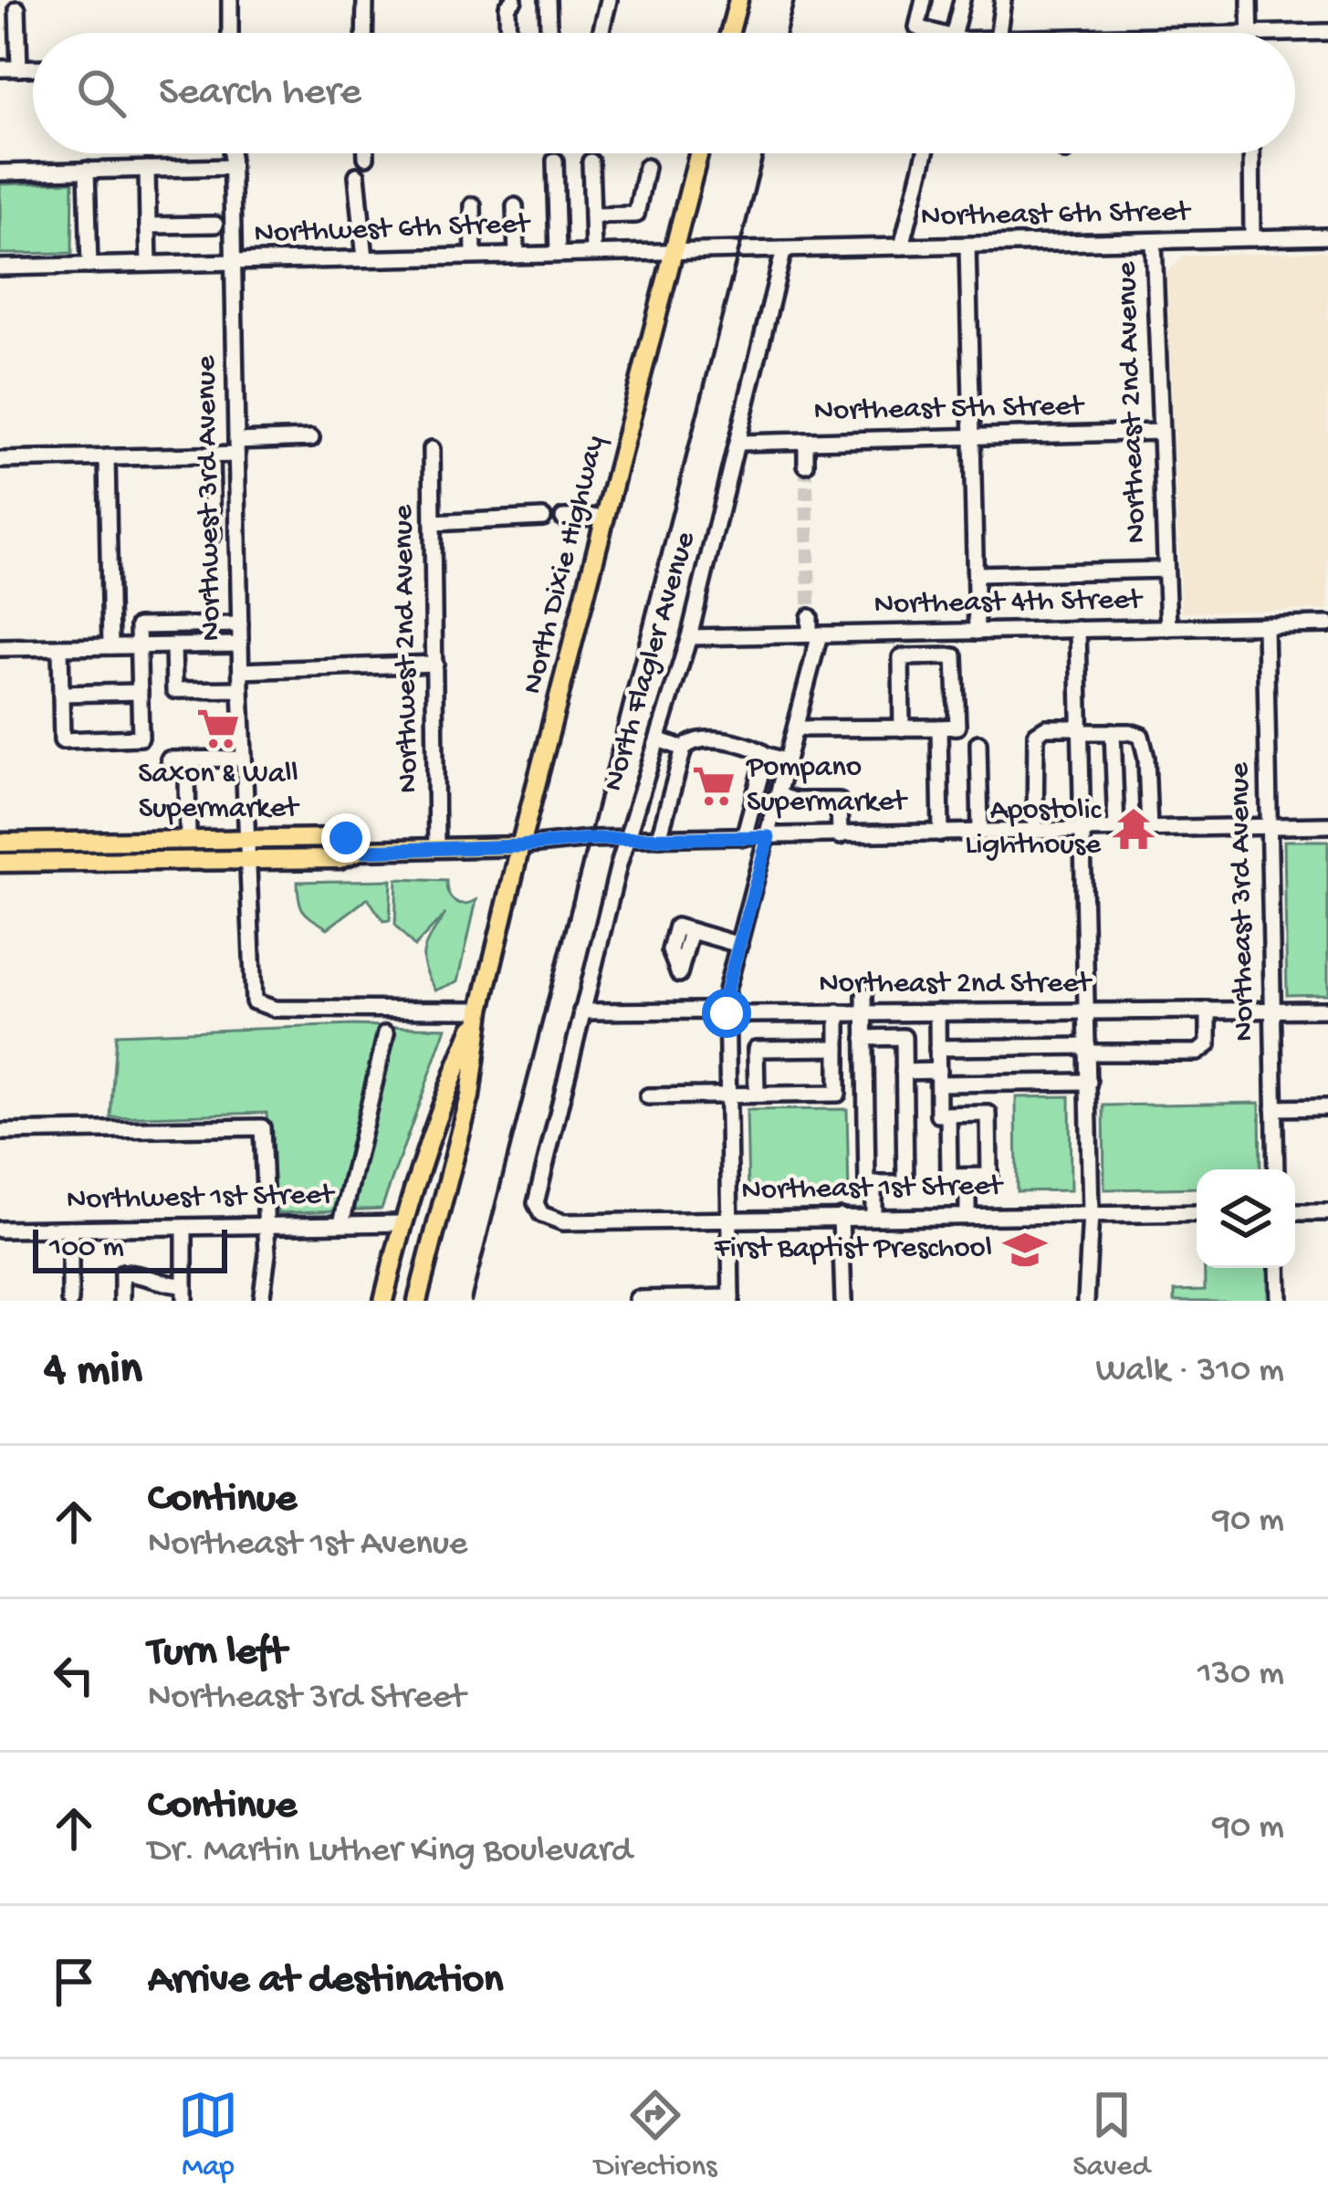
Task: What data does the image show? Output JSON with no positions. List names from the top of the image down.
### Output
{
  "streets": {
    "main road": ["North Dixie Highway"],
    "street": [
      "Northeast 6th Street",
      "Northwest 6th Street",
      "Northeast 2nd Avenue",
      "Northeast 5th Street",
      "Northwest 3rd Avenue",
      "Northeast 4th Street",
      "Northwest 2nd Avenue",
      "North Flagler Avenue",
      "Northeast 3rd Avenue",
      "Northeast 2nd Street",
      "Northeast 1st Street",
      "Northwest 1st Street"
    ]
  },
  "crossings": [
    ["Northeast 6th Street", "Northwest 6th Street"],
    ["Northeast 6th Street", "Northeast 2nd Avenue"],
    ["Northeast 6th Street", "North Flagler Avenue"],
    ["Northwest 6th Street", "Northwest 3rd Avenue"],
    ["Northwest 6th Street", "North Dixie Highway"],
    ["Northwest 6th Street", "North Flagler Avenue"],
    ["Northeast 2nd Avenue", "Northeast 5th Street"],
    ["Northeast 2nd Avenue", "Northeast 4th Street"],
    ["Northeast 5th Street", "North Flagler Avenue"],
    ["Northwest 3rd Avenue", "North Dixie Highway"],
    ["North Dixie Highway", "Northwest 1st Street"],
    ["Northeast 4th Street", "North Flagler Avenue"],
    ["Northeast 4th Street", "Northeast 3rd Avenue"],
    ["North Flagler Avenue", "Northeast 2nd Street"],
    ["North Flagler Avenue", "Northeast 1st Street"],
    ["Northeast 3rd Avenue", "Northeast 2nd Street"]
  ],
  "places": {
    "supermarket": ["Saxon & Wall Supermarket", "Pompano Supermarket"],
    "temple": ["Apostolic Lighthouse"],
    "school or university": ["First Baptist Preschool"]
  },
  "scale_bar": "100 m",
  "page": {
    "search": "Search here",
    "scale": "100 m",
    "heading": ["4 min", "Walk · 310 m"],
    "list": [
      ["Continue", "Northeast 1st Avenue", "90 m"],
      ["Turn left", "Northeast 3rd Street", "130 m"],
      ["Continue", "Dr. Martin Luther King Boulevard", "90 m"],
      "Arrive at destination"
    ],
    "nav": ["Map", "Directions", "Saved"]
  }
}
